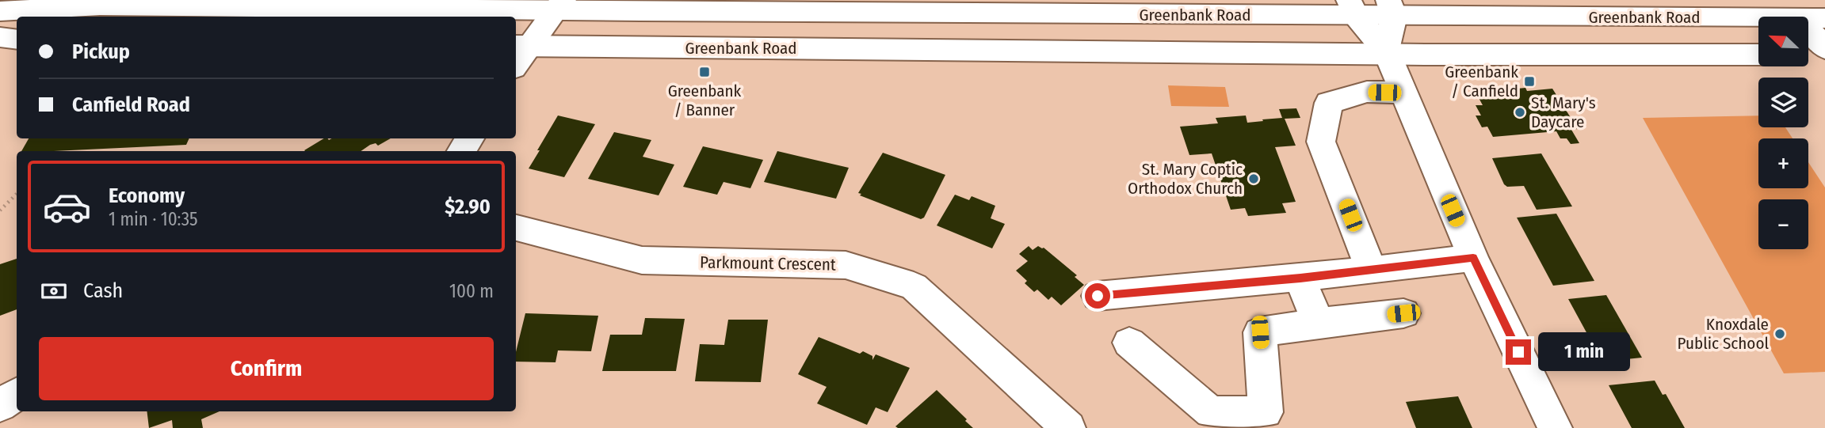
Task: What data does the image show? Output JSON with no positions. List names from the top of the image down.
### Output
{
  "streets": {
    "main road": ["Greenbank Road", "Parkmount Crescent"]
  },
  "places": {
    "transit": ["Greenbank / Banner", "Greenbank / Canfield"],
    "other": ["St. Mary's Daycare", "St. Mary Coptic Orthodox Church", "Knoxdale Public School"]
  },
  "north": "top left",
  "page": {
    "map_buttons": ["+", "−"],
    "banner": ["Pickup", "Canfield Road"],
    "list": [
      {
        "name": "Economy",
        "note": "1 min · 10:35",
        "value": "$2.90"
      }
    ],
    "pay": ["Cash", "100 m"],
    "buttons": "Confirm",
    "bubble": "1 min"
  }
}
